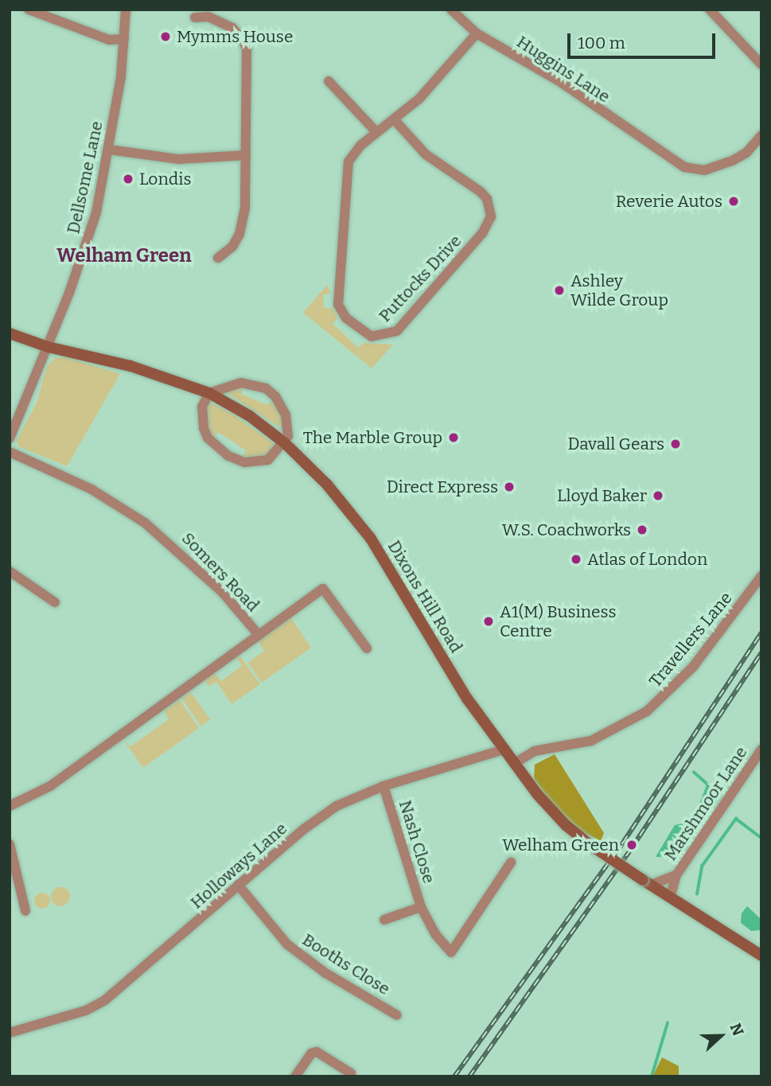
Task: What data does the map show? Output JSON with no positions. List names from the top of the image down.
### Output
{
  "streets": {
    "street": [
      "Huggins Lane",
      "Dellsome Lane",
      "Puttocks Drive",
      "Somers Road",
      "Dixons Hill Road",
      "Travellers Lane",
      "Marshmoor Lane",
      "Nash Close",
      "Holloways Lane",
      "Booths Close"
    ]
  },
  "crossings": [
    ["Huggins Lane", "Puttocks Drive"],
    ["Dellsome Lane", "Dixons Hill Road"],
    ["Dixons Hill Road", "Travellers Lane"],
    ["Dixons Hill Road", "Marshmoor Lane"],
    ["Dixons Hill Road", "Holloways Lane"],
    ["Nash Close", "Holloways Lane"],
    ["Holloways Lane", "Booths Close"]
  ],
  "districts": ["Welham Green"],
  "places": [
    "Mymms House",
    "Londis",
    "Reverie Autos",
    "Ashley Wilde Group",
    "The Marble Group",
    "Davall Gears",
    "Direct Express",
    "Lloyd Baker",
    "W.S. Coachworks",
    "Atlas of London",
    "A1(M) Business Centre",
    "Welham Green"
  ],
  "scale_bar": "100 m",
  "north": "right"
}
